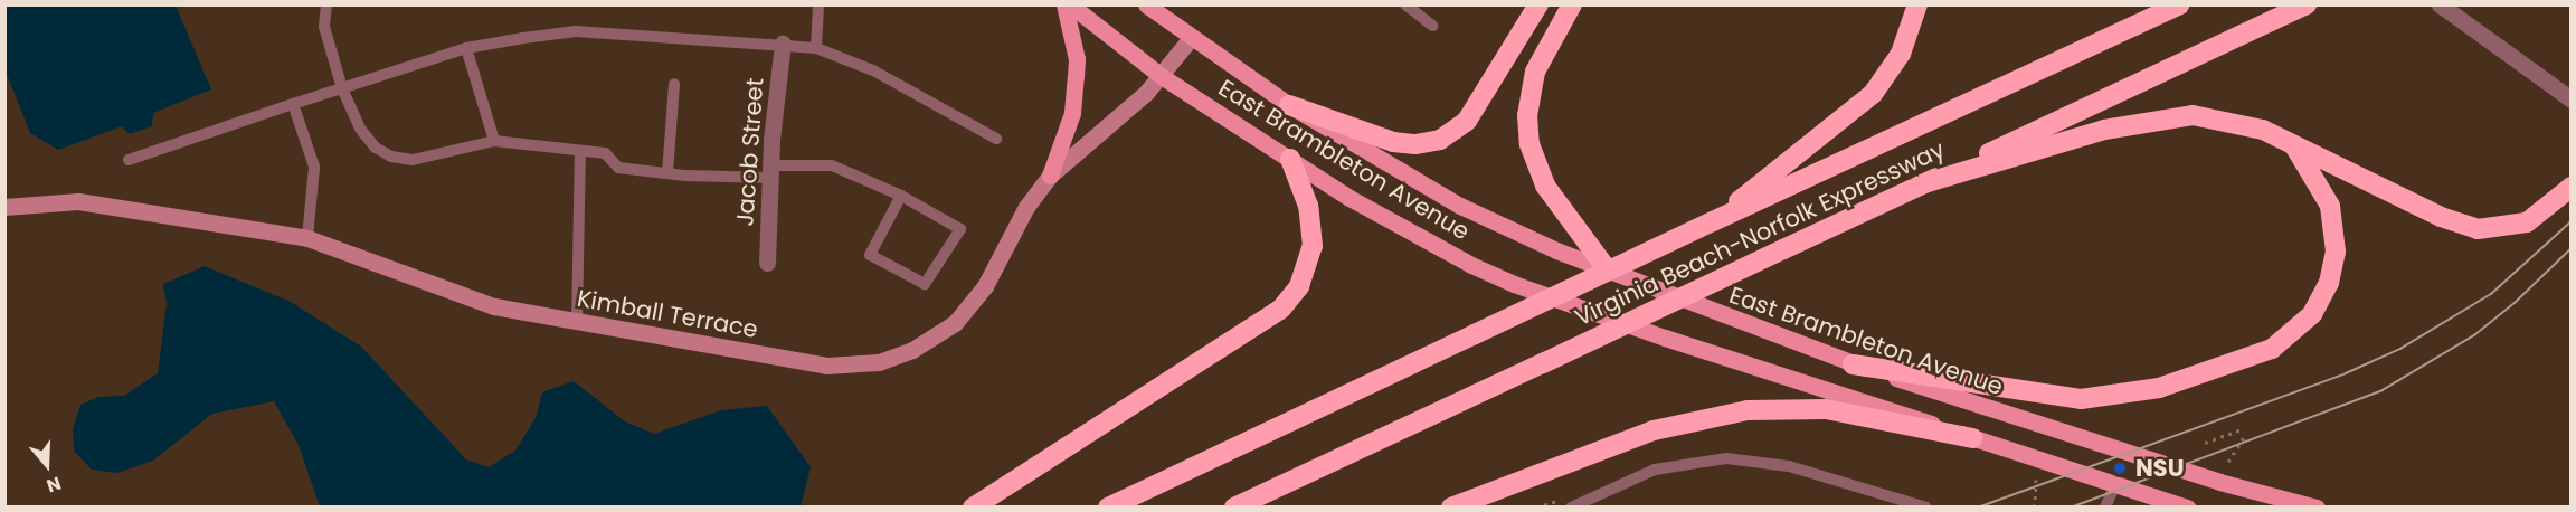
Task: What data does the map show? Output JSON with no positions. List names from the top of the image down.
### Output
{
  "streets": {
    "highway": ["Virginia Beach-Norfolk Expressway"],
    "main road": ["East Brambleton Avenue"],
    "street": ["Jacob Street", "Kimball Terrace"]
  },
  "crossings": [
    ["East Brambleton Avenue", "Kimball Terrace"]
  ],
  "places": ["NSU"],
  "north": "bottom"
}
